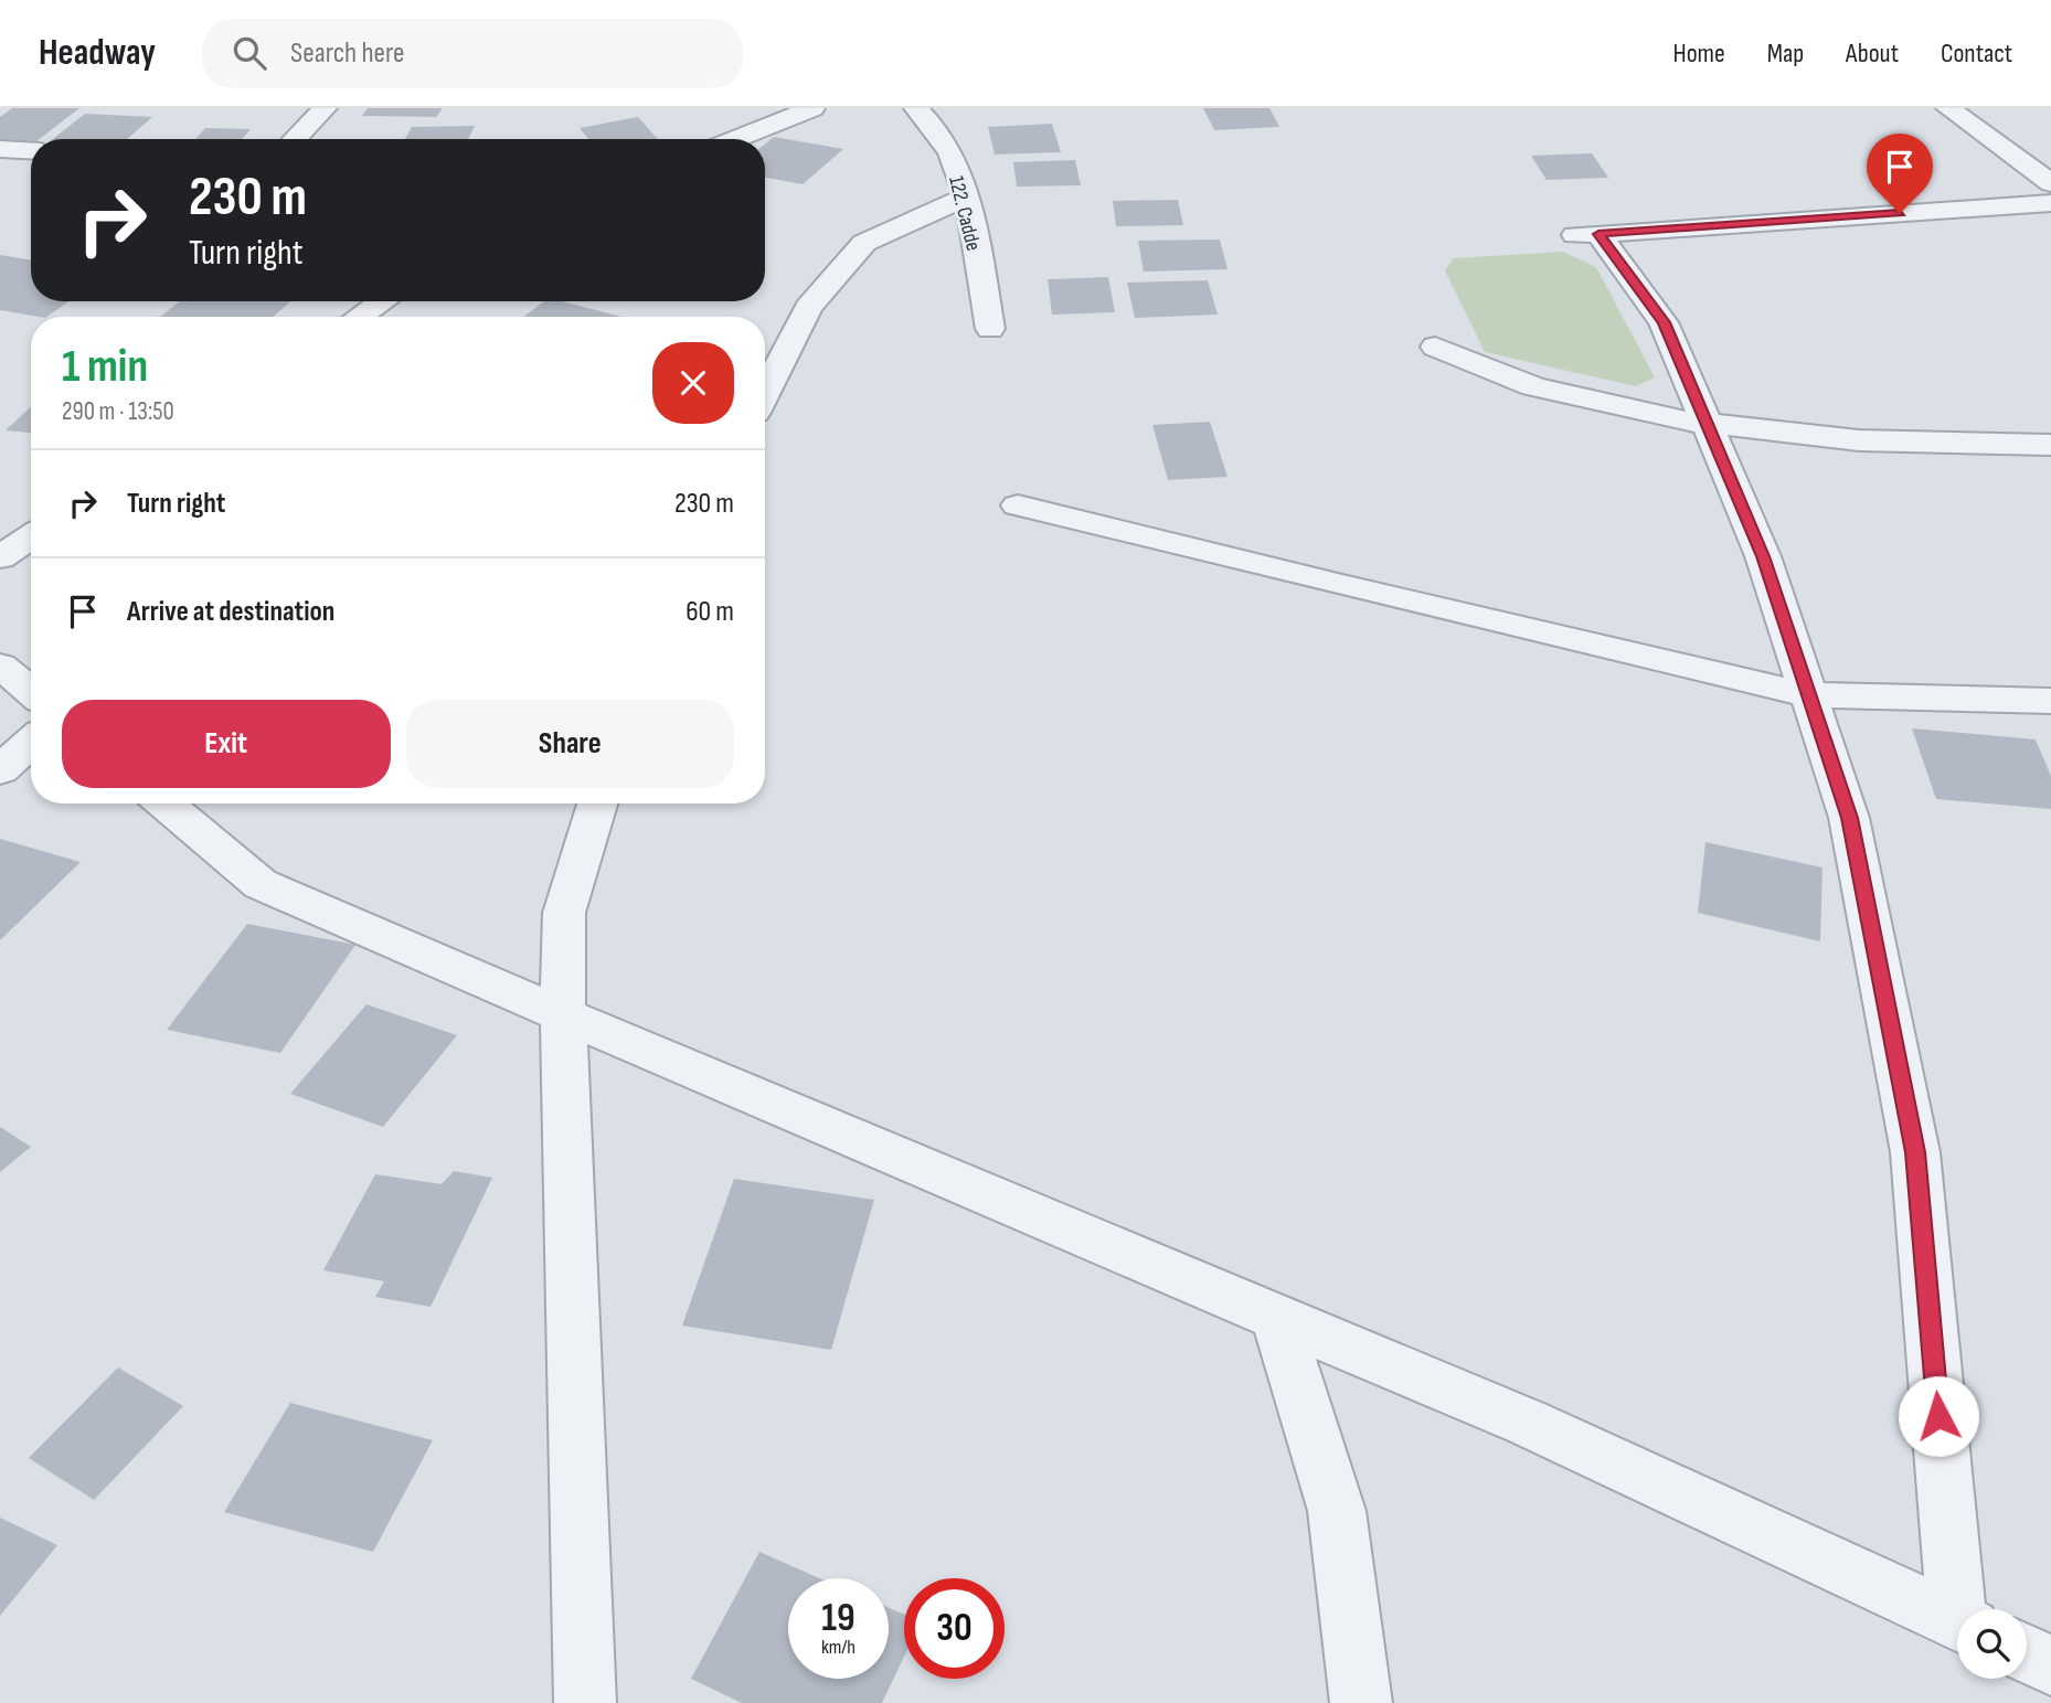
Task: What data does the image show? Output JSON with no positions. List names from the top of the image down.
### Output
{
  "streets": {
    "street": ["122. Cadde"]
  },
  "page": {
    "header": "Headway",
    "search": "Search here",
    "nav": [
      "Home",
      "Map",
      "About",
      "Contact"
    ],
    "turn": ["230 m", "Turn right"],
    "heading": ["1 min", "290 m · 13:50"],
    "list": [
      {
        "name": "Turn right",
        "value": "230 m"
      },
      {
        "name": "Arrive at destination",
        "value": "60 m"
      }
    ],
    "buttons": ["Exit", "Share"],
    "speed": "19 km/h",
    "limit": "30"
  }
}
